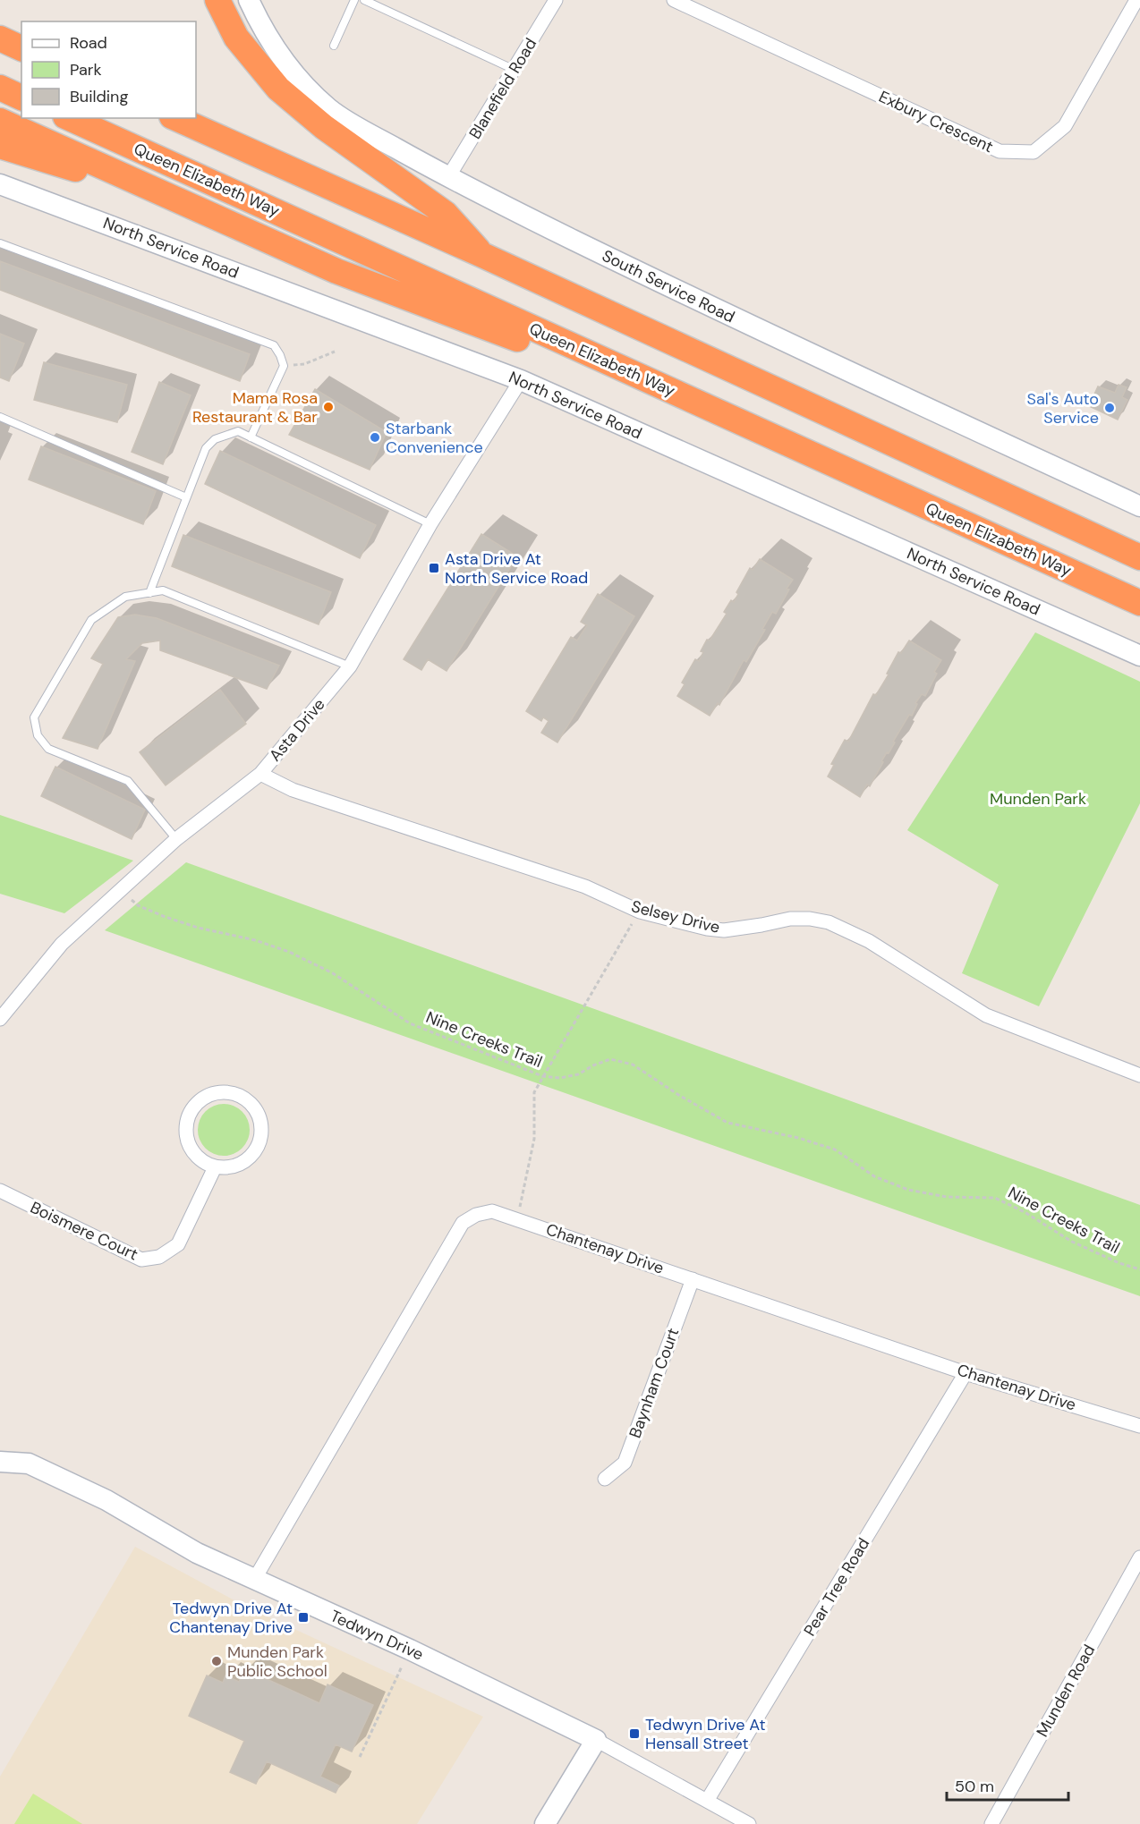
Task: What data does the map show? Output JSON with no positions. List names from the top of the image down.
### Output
{
  "streets": {
    "highway": ["Queen Elizabeth Way"],
    "street": [
      "Blanefield Road",
      "Exbury Crescent",
      "North Service Road",
      "South Service Road",
      "Asta Drive",
      "Selsey Drive",
      "Boismere Court",
      "Chantenay Drive",
      "Baynham Court",
      "Pear Tree Road",
      "Tedwyn Drive",
      "Munden Road"
    ],
    "path": ["Nine Creeks Trail"]
  },
  "crossings": [
    ["Blanefield Road", "South Service Road"],
    ["North Service Road", "Asta Drive"],
    ["Asta Drive", "Selsey Drive"],
    ["Asta Drive", "Nine Creeks Trail"],
    ["Chantenay Drive", "Baynham Court"],
    ["Chantenay Drive", "Pear Tree Road"],
    ["Chantenay Drive", "Tedwyn Drive"],
    ["Pear Tree Road", "Tedwyn Drive"]
  ],
  "parks": ["Munden Park"],
  "places": {
    "other": [
      "Mama Rosa Restaurant & Bar",
      "Sal's Auto Service",
      "Starbank Convenience",
      "Munden Park Public School"
    ],
    "transit": ["Asta Drive At North Service Road", "Tedwyn Drive At Chantenay Drive", "Tedwyn Drive At Hensall Street"]
  },
  "legend": ["Road", "Park", "Building"],
  "scale_bar": "50 m"
}
